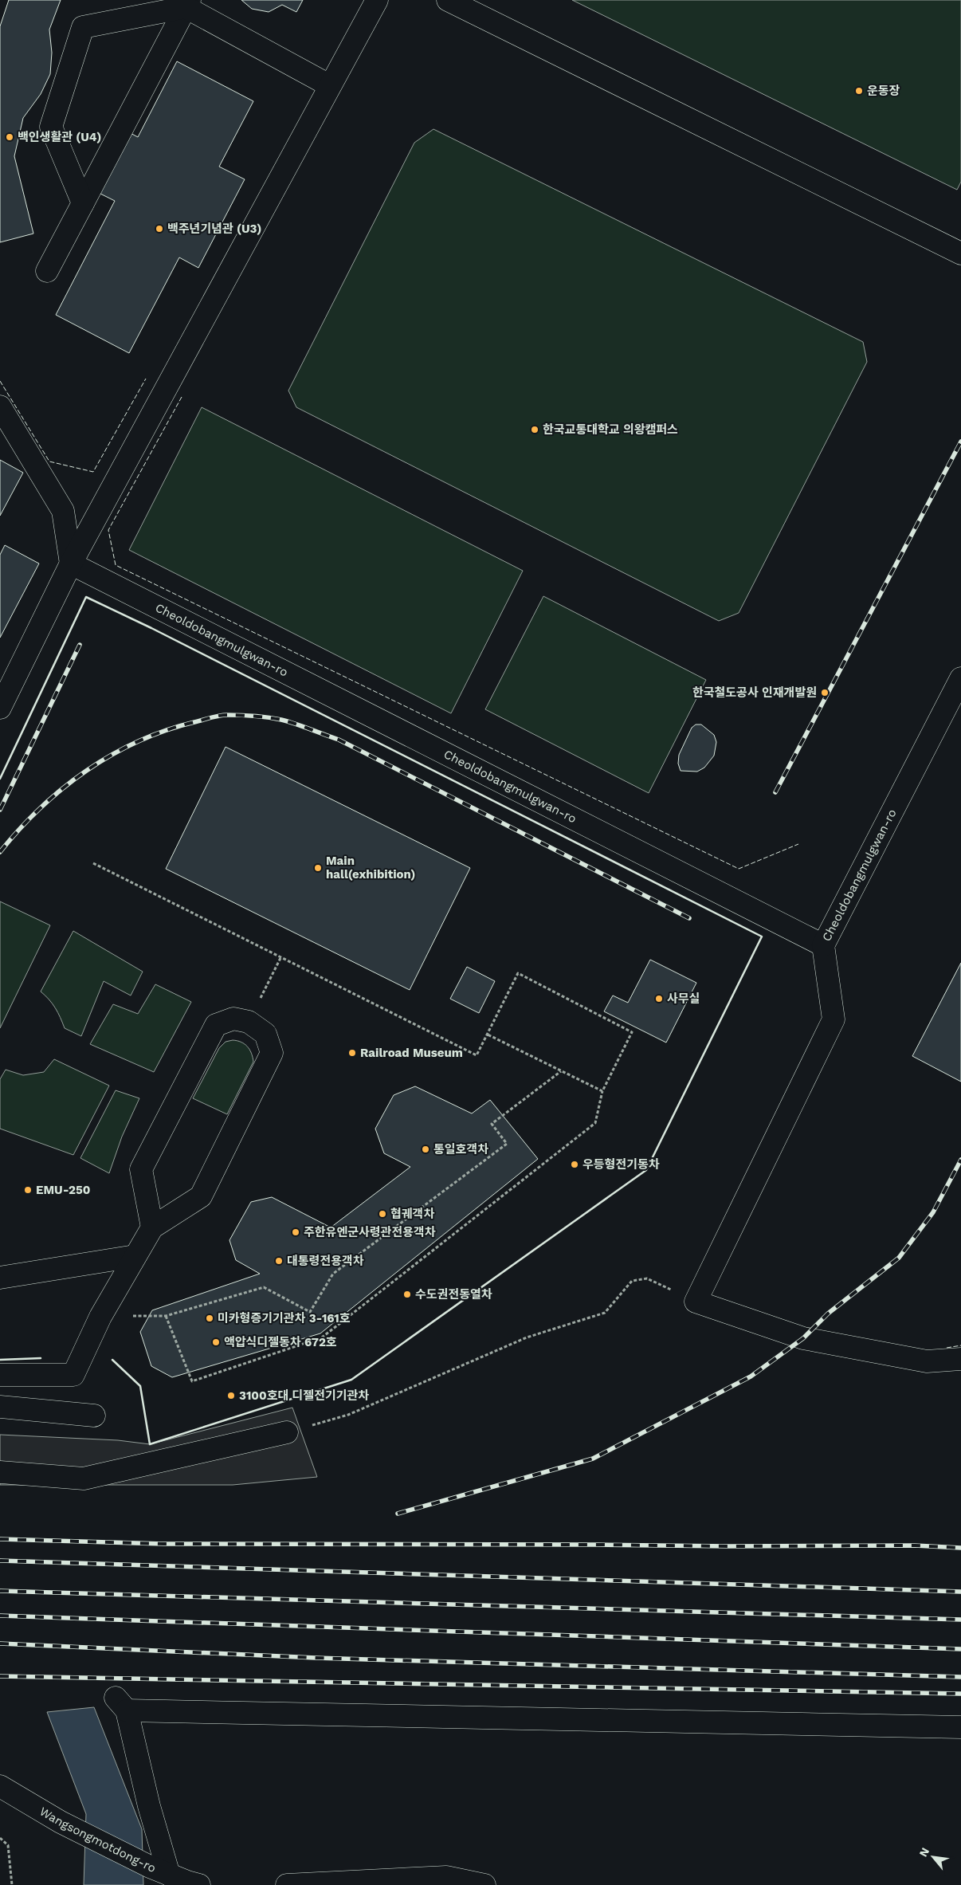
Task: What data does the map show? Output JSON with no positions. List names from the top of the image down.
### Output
{
  "streets": {
    "street": ["Cheoldobangmulgwan-ro", "Wangsongmotdong-ro"]
  },
  "places": [
    "운동장",
    "백인생활관 (U4)",
    "백주년기념관 (U3)",
    "한국교통대학교 의왕캠퍼스",
    "한국철도공사 인재개발원",
    "Main hall(exhibition)",
    "사무실",
    "Railroad Museum",
    "통일호객차",
    "우등형전기동차",
    "EMU-250",
    "협궤객차",
    "주한유엔군사령관전용객차",
    "대통령전용객차",
    "수도권전동열차",
    "미카형증기기관차 3-161호",
    "액압식디젤동차 672호",
    "3100호대 디젤전기기관차"
  ],
  "north": "top left"
}
